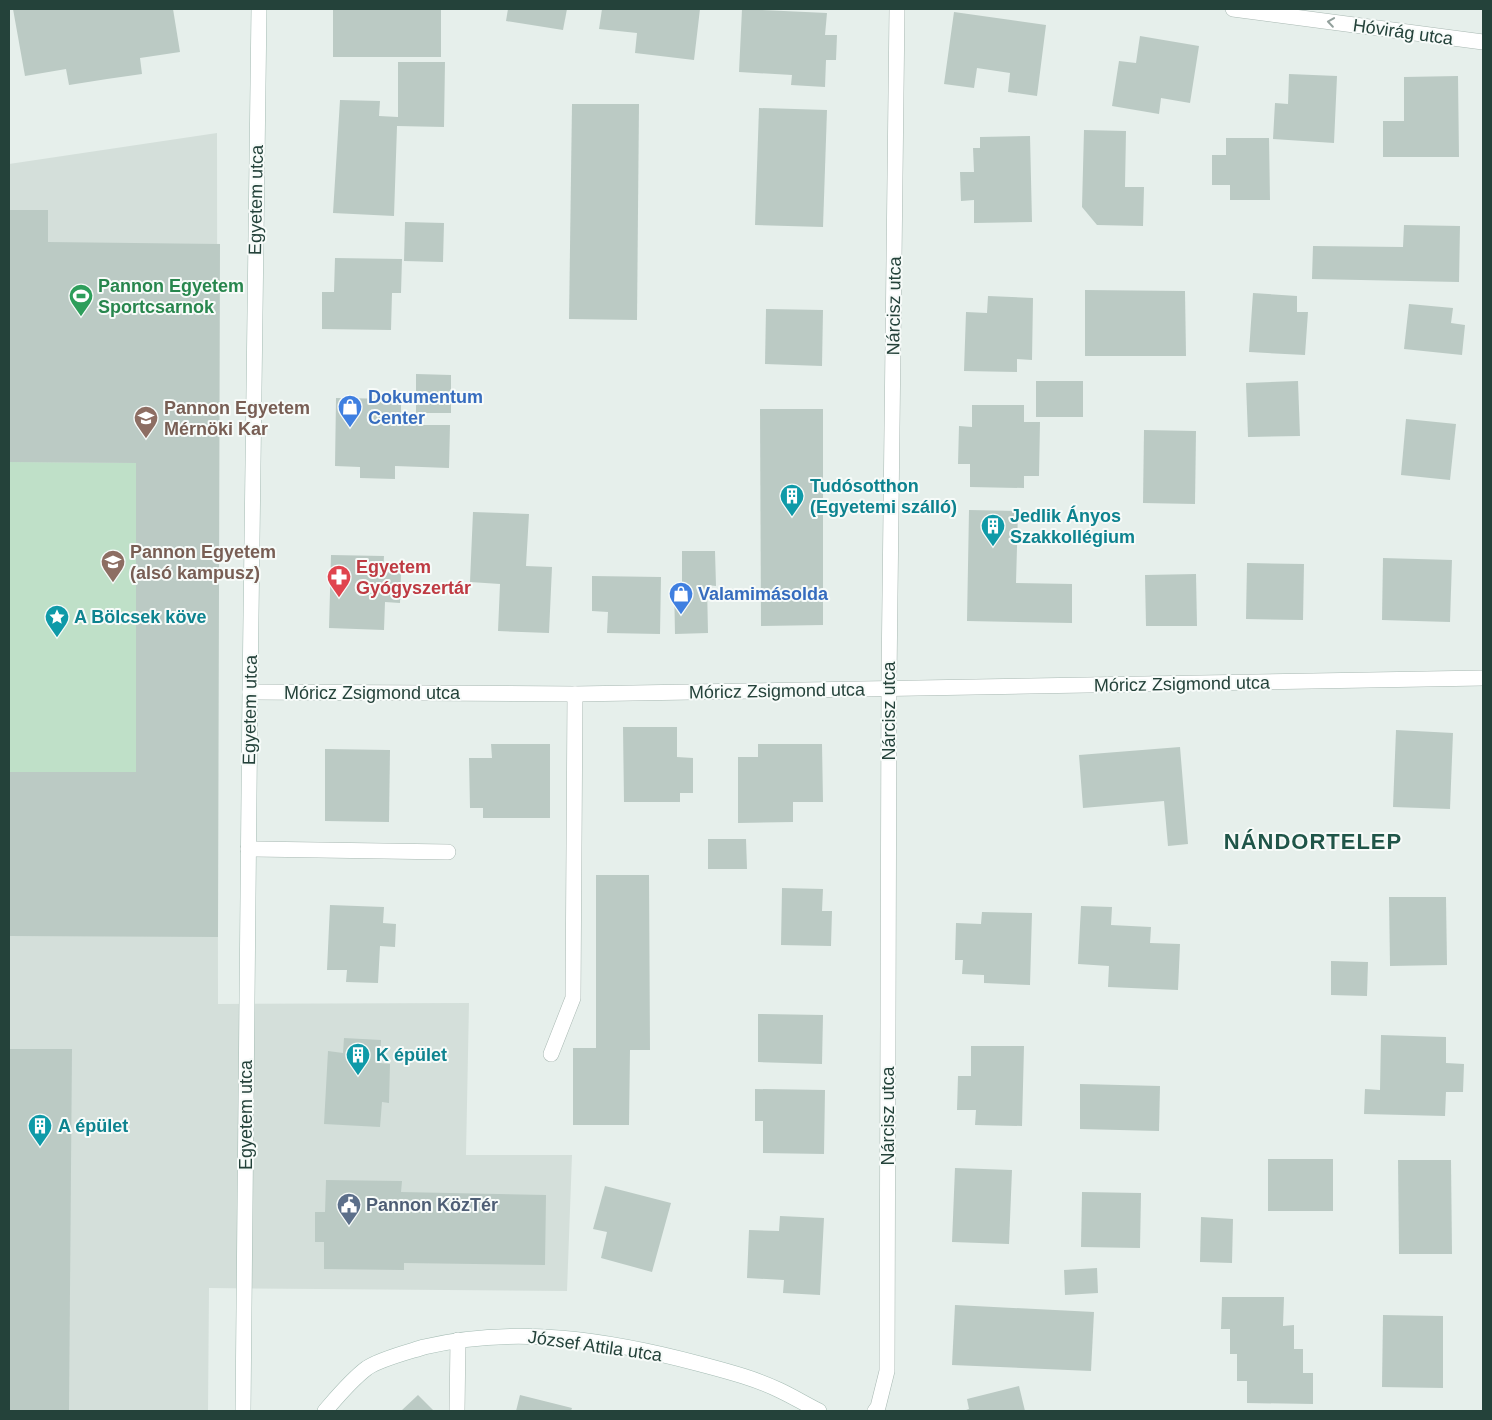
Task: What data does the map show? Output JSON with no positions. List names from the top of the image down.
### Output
{
  "streets": {
    "street": [
      "Hóvirág utca",
      "Egyetem utca",
      "Nárcisz utca",
      "Móricz Zsigmond utca",
      "József Attila utca"
    ]
  },
  "crossings": [
    ["Egyetem utca", "Móricz Zsigmond utca"],
    ["Nárcisz utca", "Móricz Zsigmond utca"]
  ],
  "one_way": ["Hóvirág utca"],
  "districts": ["NÁNDORTELEP"],
  "places": {
    "sports": ["Pannon Egyetem Sportcsarnok"],
    "shop": ["Dokumentum Center", "Valamimásolda"],
    "school or university": ["Pannon Egyetem Mérnöki Kar", "Pannon Egyetem (alsó kampusz)"],
    "building": [
      "Tudósotthon (Egyetemi szálló)",
      "Jedlik Ányos Szakkollégium",
      "K épület",
      "A épület"
    ],
    "pharmacy": ["Egyetem Gyógyszertár"],
    "place": ["A Bölcsek köve"],
    "public building": ["Pannon KözTér"]
  }
}
